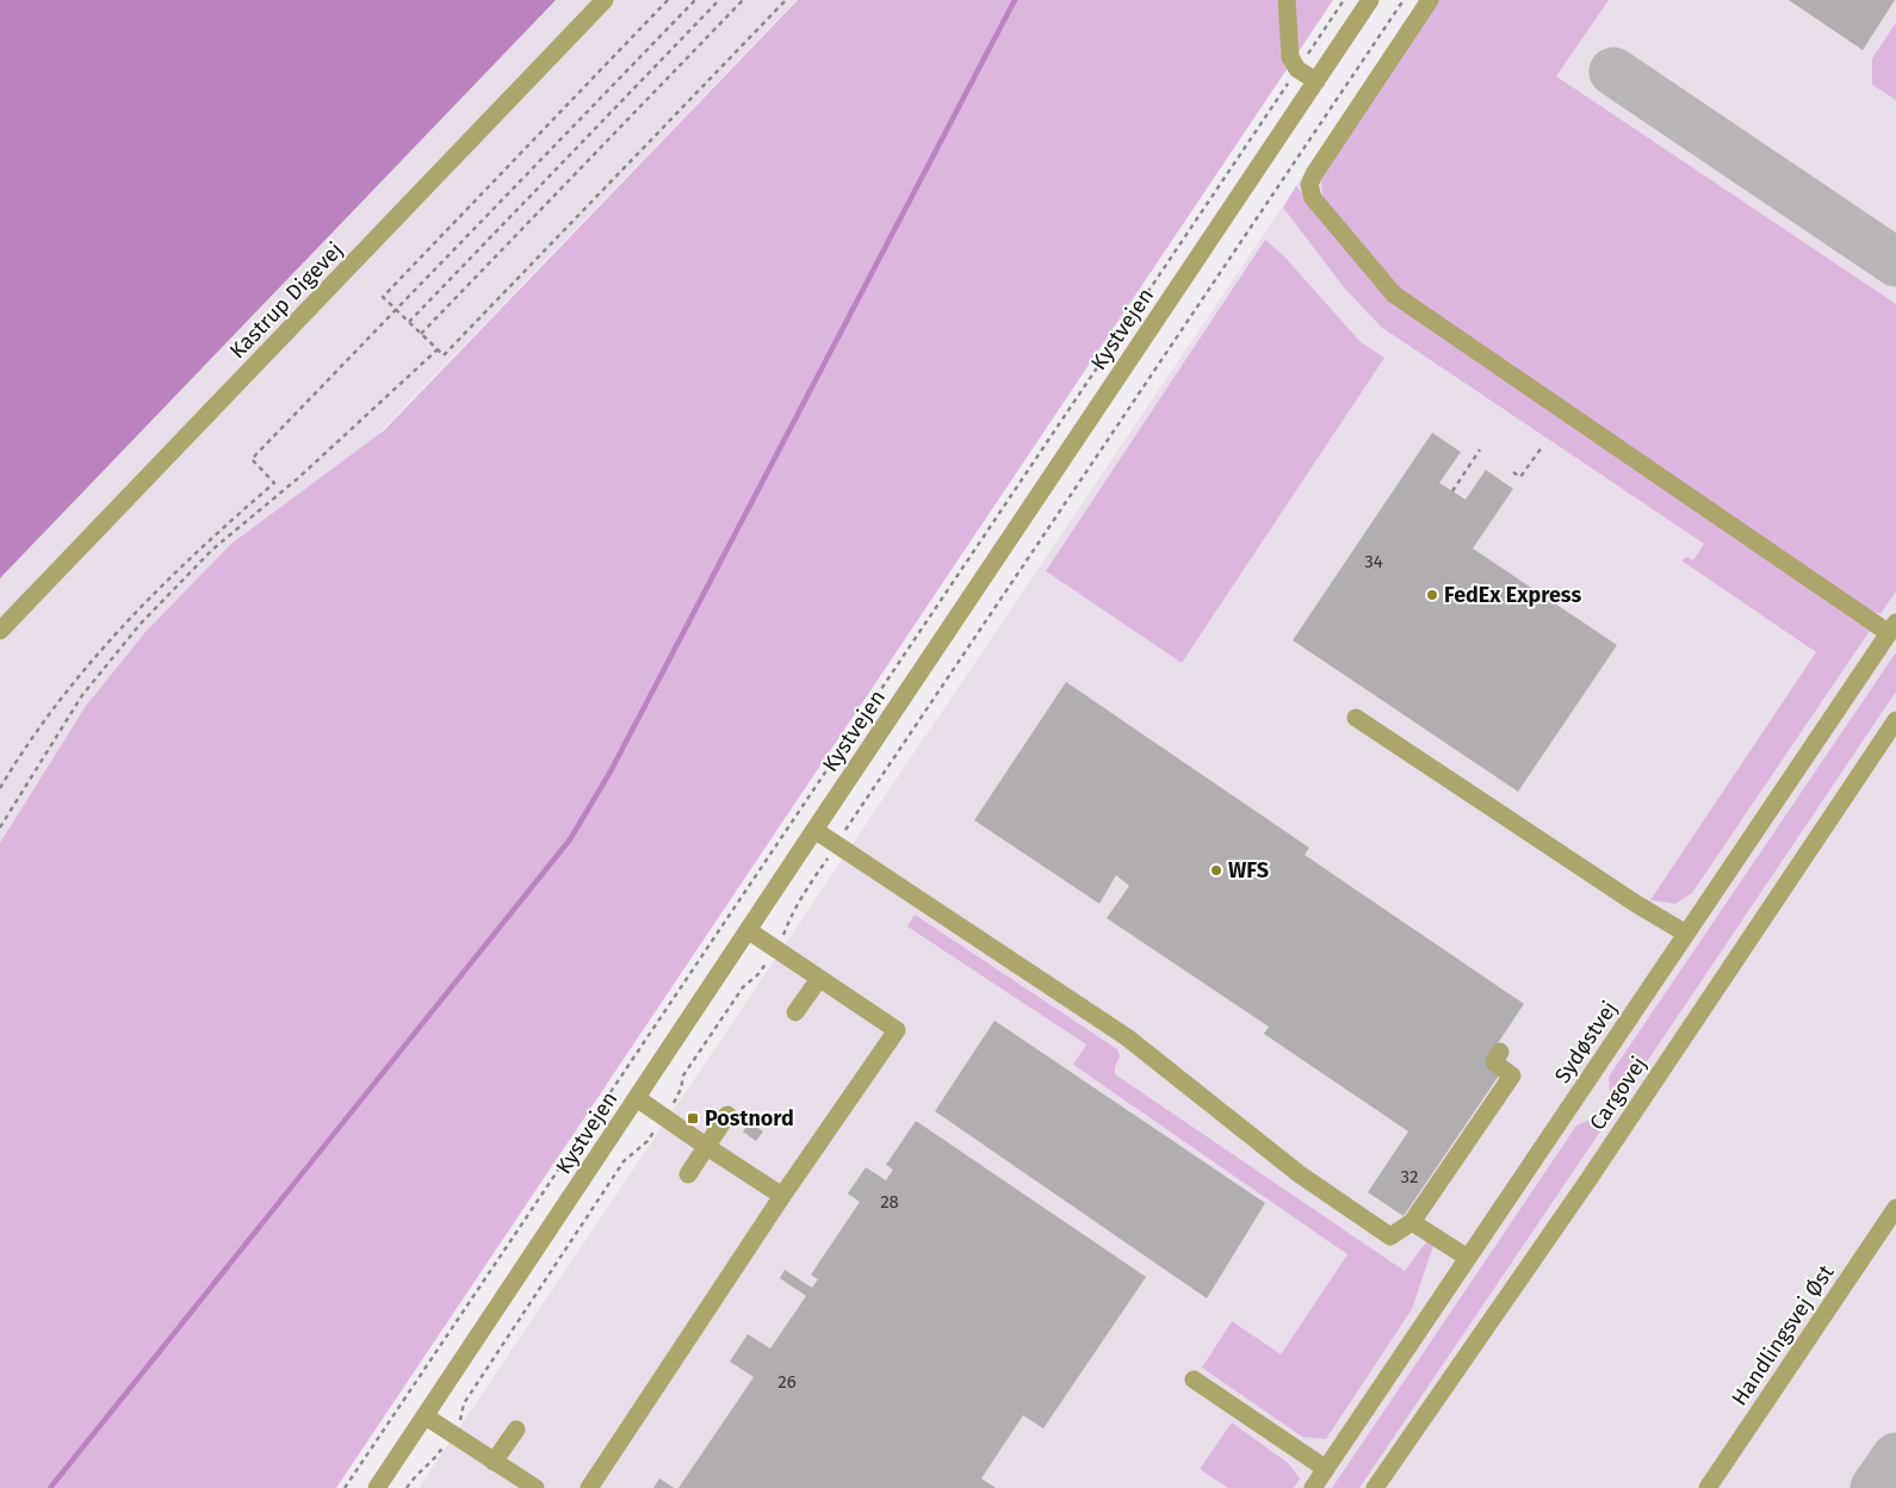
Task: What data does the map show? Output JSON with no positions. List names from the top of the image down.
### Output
{
  "streets": {
    "street": [
      "Kastrup Digevej",
      "Kystvejen",
      "Sydøstvej",
      "Cargovej",
      "Handlingsvej Øst"
    ]
  },
  "places": {
    "other": ["FedEx Express", "WFS"],
    "transit": ["Postnord"]
  },
  "house_numbers": [
    "34",
    "32",
    "28",
    "26"
  ]
}
